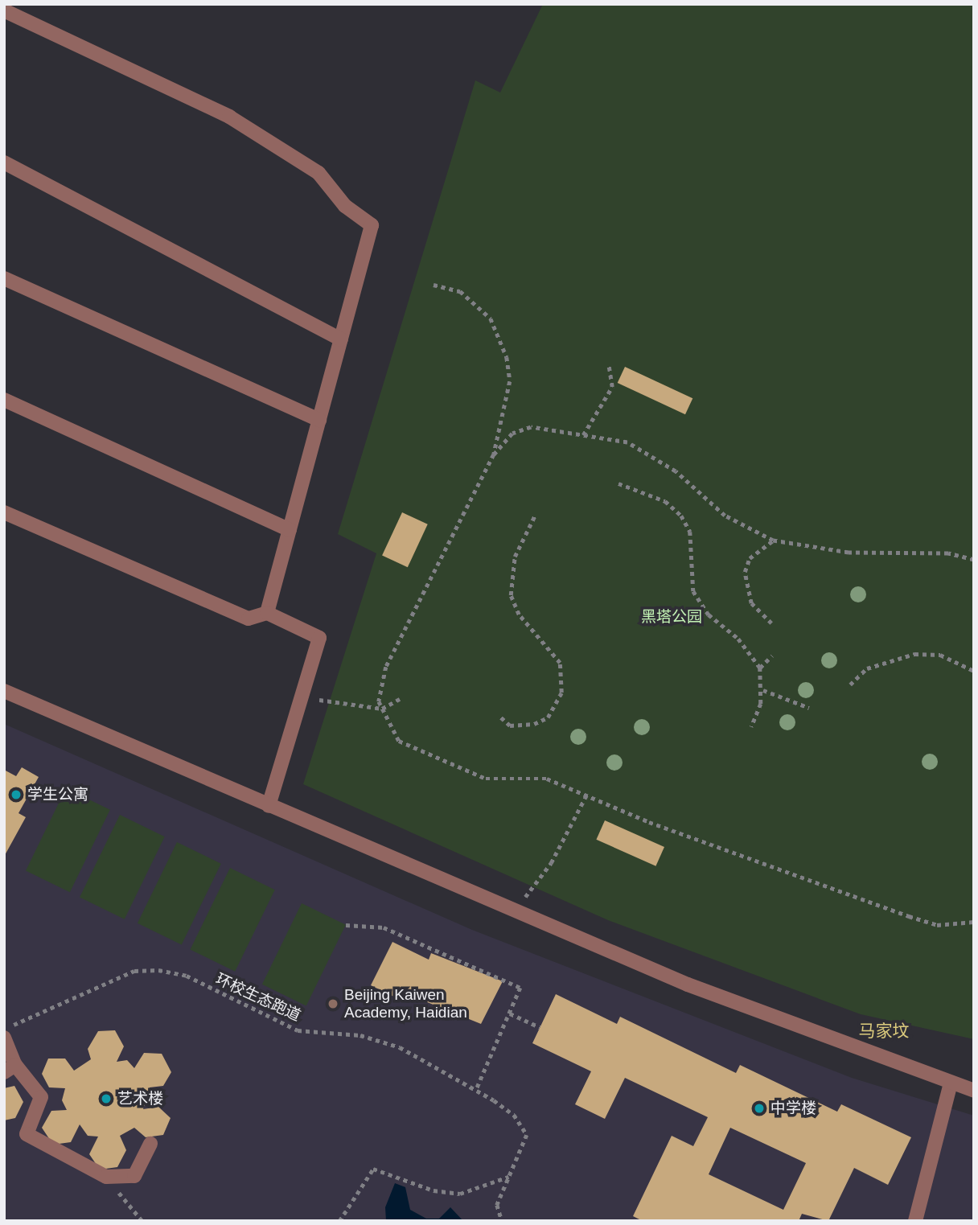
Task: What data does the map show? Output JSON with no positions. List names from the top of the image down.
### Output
{
  "streets": {
    "path": ["环校生态跑道"]
  },
  "districts": ["马家坟"],
  "parks": ["黑塔公园"],
  "places": [
    "学生公寓",
    "Beijing Kaiwen Academy, Haidian",
    "艺术楼",
    "中学楼"
  ]
}
